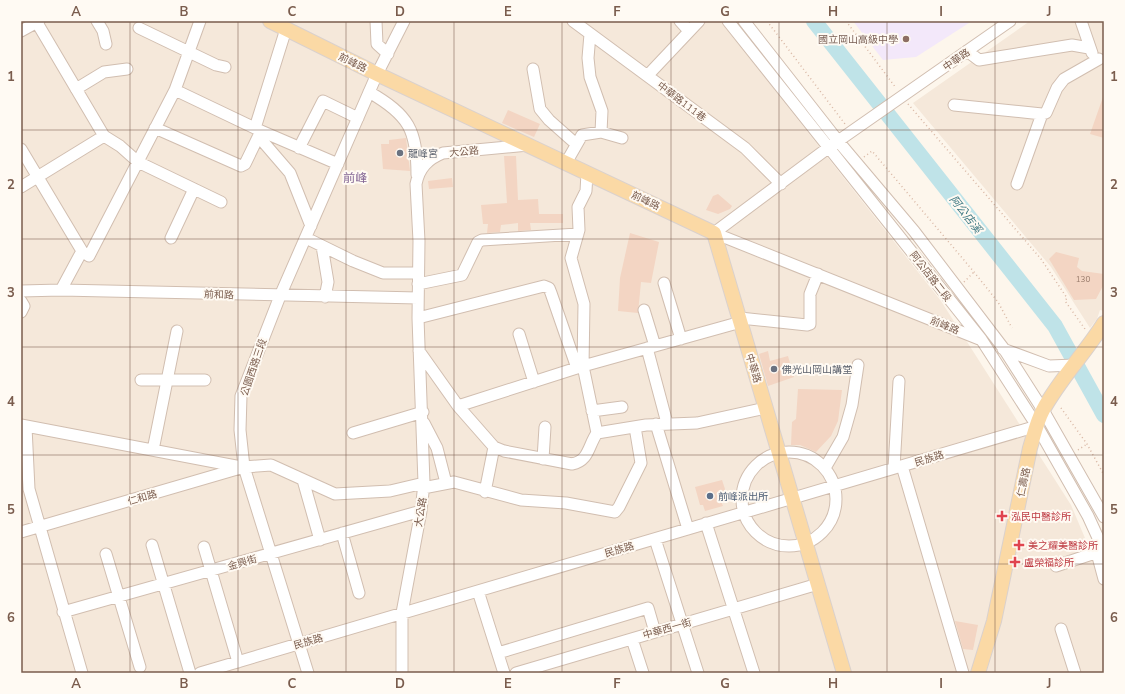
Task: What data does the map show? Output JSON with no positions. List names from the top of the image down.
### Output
{
  "streets": {
    "main road": ["中華路", "前峰路", "仁壽路"],
    "street": [
      "中華路111巷",
      "大公路",
      "阿公店路二段",
      "前和路",
      "公園西路三段",
      "民族路",
      "仁和路",
      "金興街",
      "中華西一街"
    ]
  },
  "crossings": [
    ["中華路", "前峰路"],
    ["中華路", "民族路"],
    ["中華路", "中華西一街"],
    ["前峰路", "大公路"],
    ["前峰路", "阿公店路二段"],
    ["前峰路", "公園西路三段"],
    ["前峰路", "仁壽路"],
    ["大公路", "前和路"],
    ["大公路", "民族路"],
    ["大公路", "金興街"],
    ["阿公店路二段", "民族路"],
    ["阿公店路二段", "仁壽路"],
    ["前和路", "公園西路三段"],
    ["公園西路三段", "民族路"],
    ["公園西路三段", "仁和路"],
    ["公園西路三段", "金興街"],
    ["民族路", "仁壽路"]
  ],
  "districts": ["前峰"],
  "water": ["阿公店溪"],
  "places": {
    "other": [
      "國立岡山高級中學",
      "龍峰宮",
      "佛光山岡山講堂",
      "前峰派出所"
    ],
    "health": ["泓民中醫診所", "美之耀美醫診所", "盧榮福診所"]
  },
  "house_numbers": ["130"],
  "grid": {
    "columns": [
      "A",
      "B",
      "C",
      "D",
      "E",
      "F",
      "G",
      "H",
      "I",
      "J"
    ],
    "rows": [
      "1",
      "2",
      "3",
      "4",
      "5",
      "6"
    ]
  }
}
